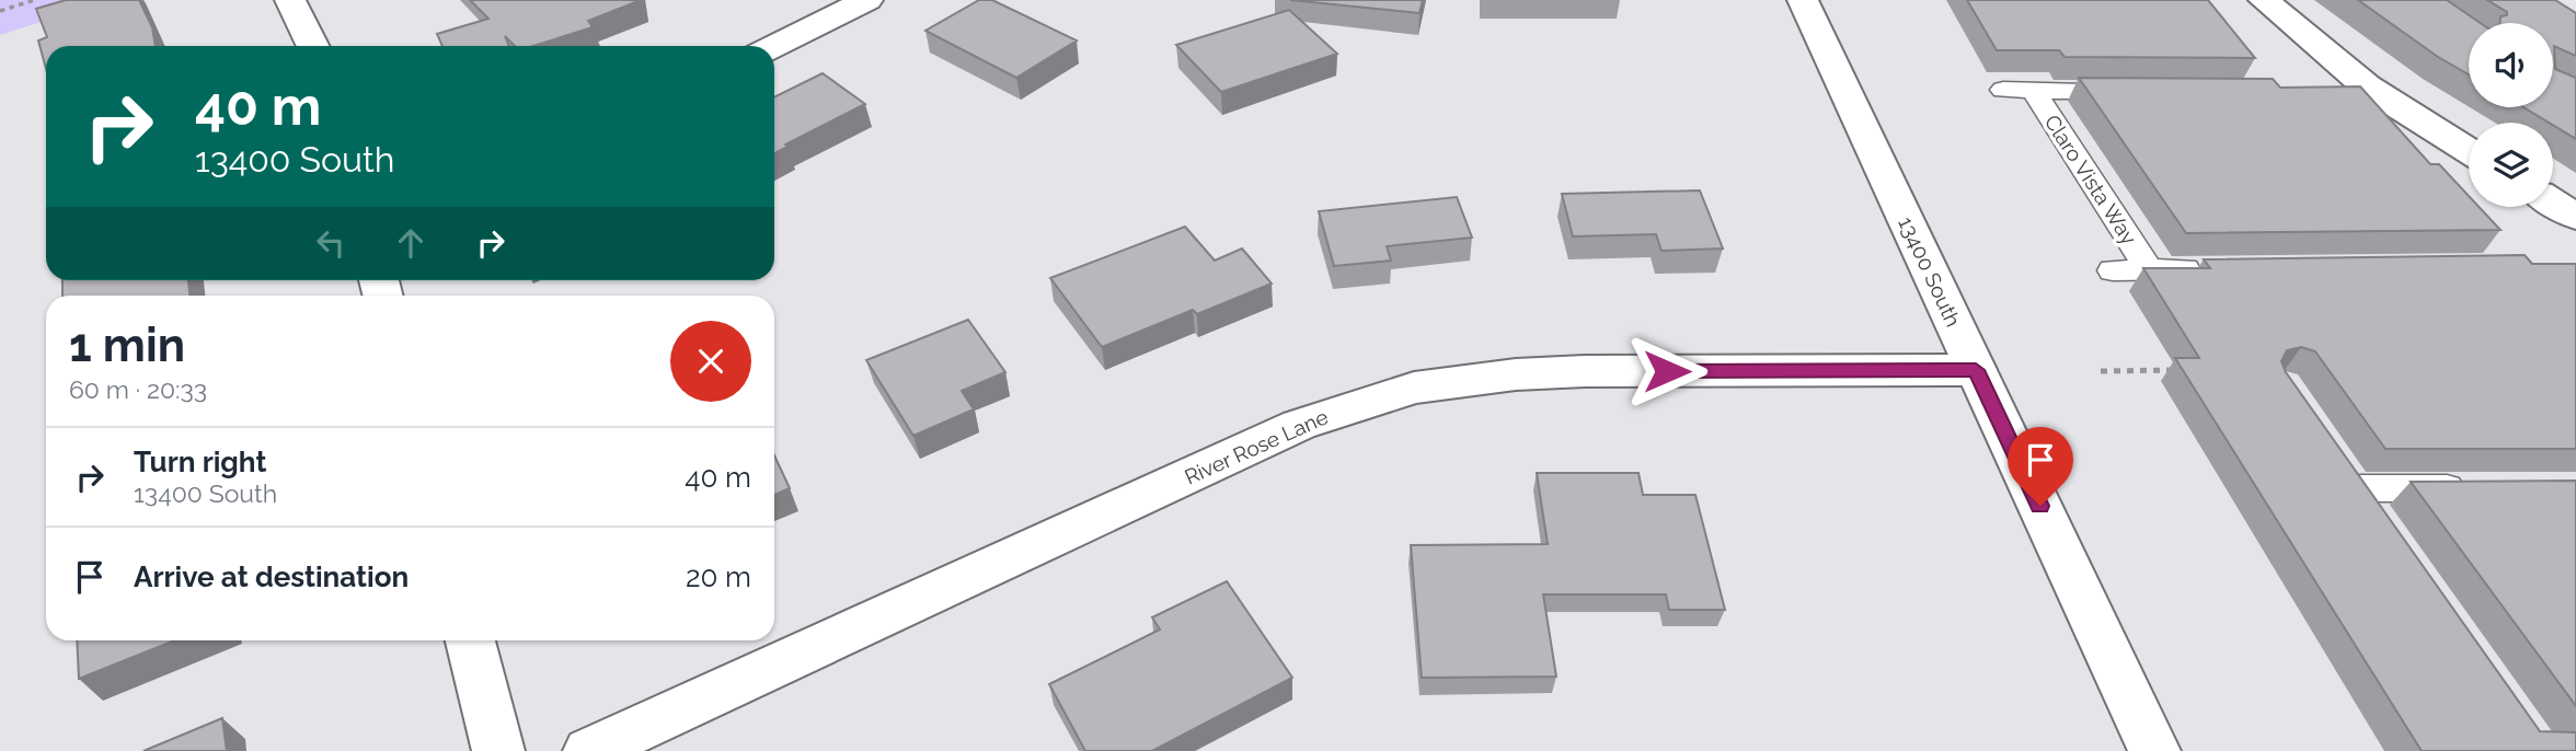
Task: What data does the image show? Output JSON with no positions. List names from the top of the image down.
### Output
{
  "streets": {
    "street": ["13400 South", "River Rose Lane"],
    "lane": ["Claro Vista Way"]
  },
  "crossings": [
    ["13400 South", "River Rose Lane"]
  ],
  "page": {
    "turn": ["40 m", "13400 South"],
    "heading": ["1 min", "60 m · 20:33"],
    "list": [
      {
        "name": "Turn right",
        "note": "13400 South",
        "value": "40 m"
      },
      {
        "name": "Arrive at destination",
        "value": "20 m"
      }
    ]
  }
}
